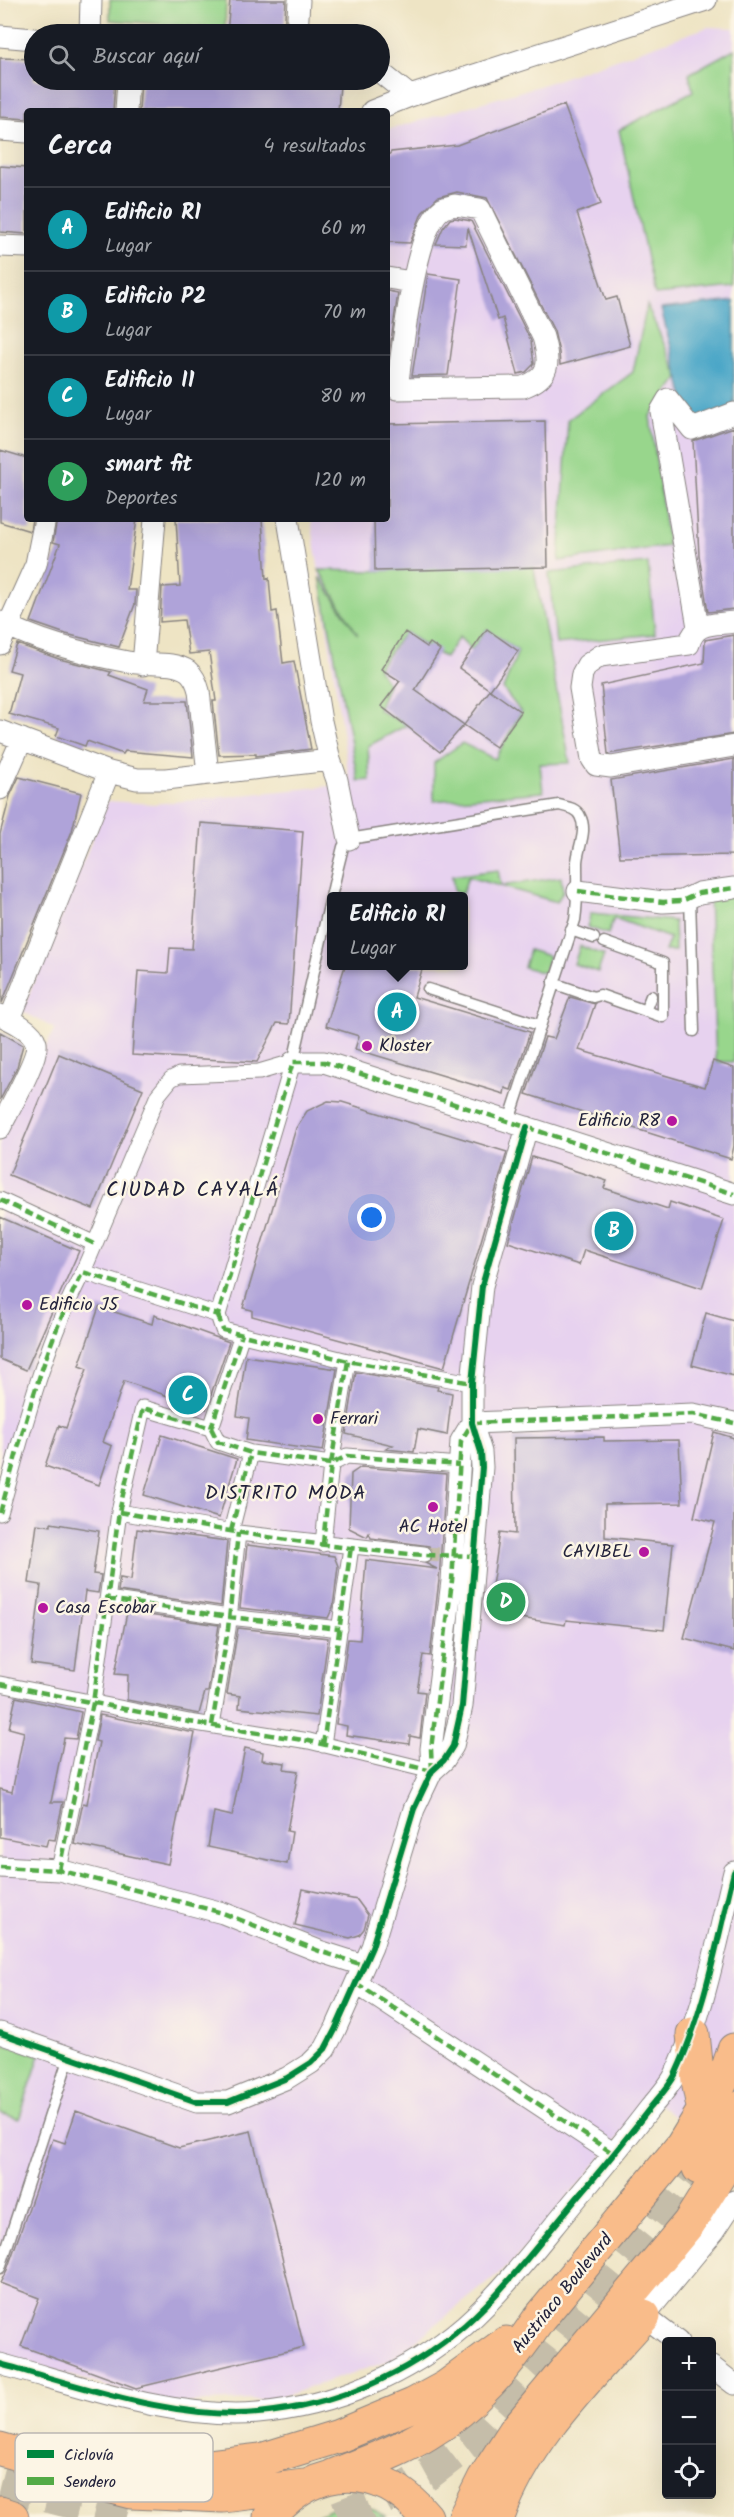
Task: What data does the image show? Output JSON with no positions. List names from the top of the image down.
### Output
{
  "streets": {
    "main road": ["Austriaco Boulevard"]
  },
  "districts": ["CIUDAD CAYALÁ", "DISTRITO MODA"],
  "places": [
    "Kloster",
    "Edificio R8",
    "Edificio J5",
    "Ferrari",
    "AC Hotel",
    "CAYIBEL",
    "Casa Escobar"
  ],
  "legend": ["Ciclovía", "Sendero"],
  "page": {
    "search": "Buscar aquí",
    "heading": ["Cerca", "4 resultados"],
    "list": [
      {
        "mark": "A",
        "name": "Edificio R1",
        "note": "Lugar",
        "value": "60 m"
      },
      {
        "mark": "B",
        "name": "Edificio P2",
        "note": "Lugar",
        "value": "70 m"
      },
      {
        "mark": "C",
        "name": "Edificio I1",
        "note": "Lugar",
        "value": "80 m"
      },
      {
        "mark": "D",
        "name": "smart fit",
        "note": "Deportes",
        "value": "120 m"
      }
    ],
    "popup": ["Edificio R1", "Lugar"],
    "pins": [
      "A",
      "B",
      "C",
      "D"
    ],
    "map_buttons": ["+", "−"]
  }
}
